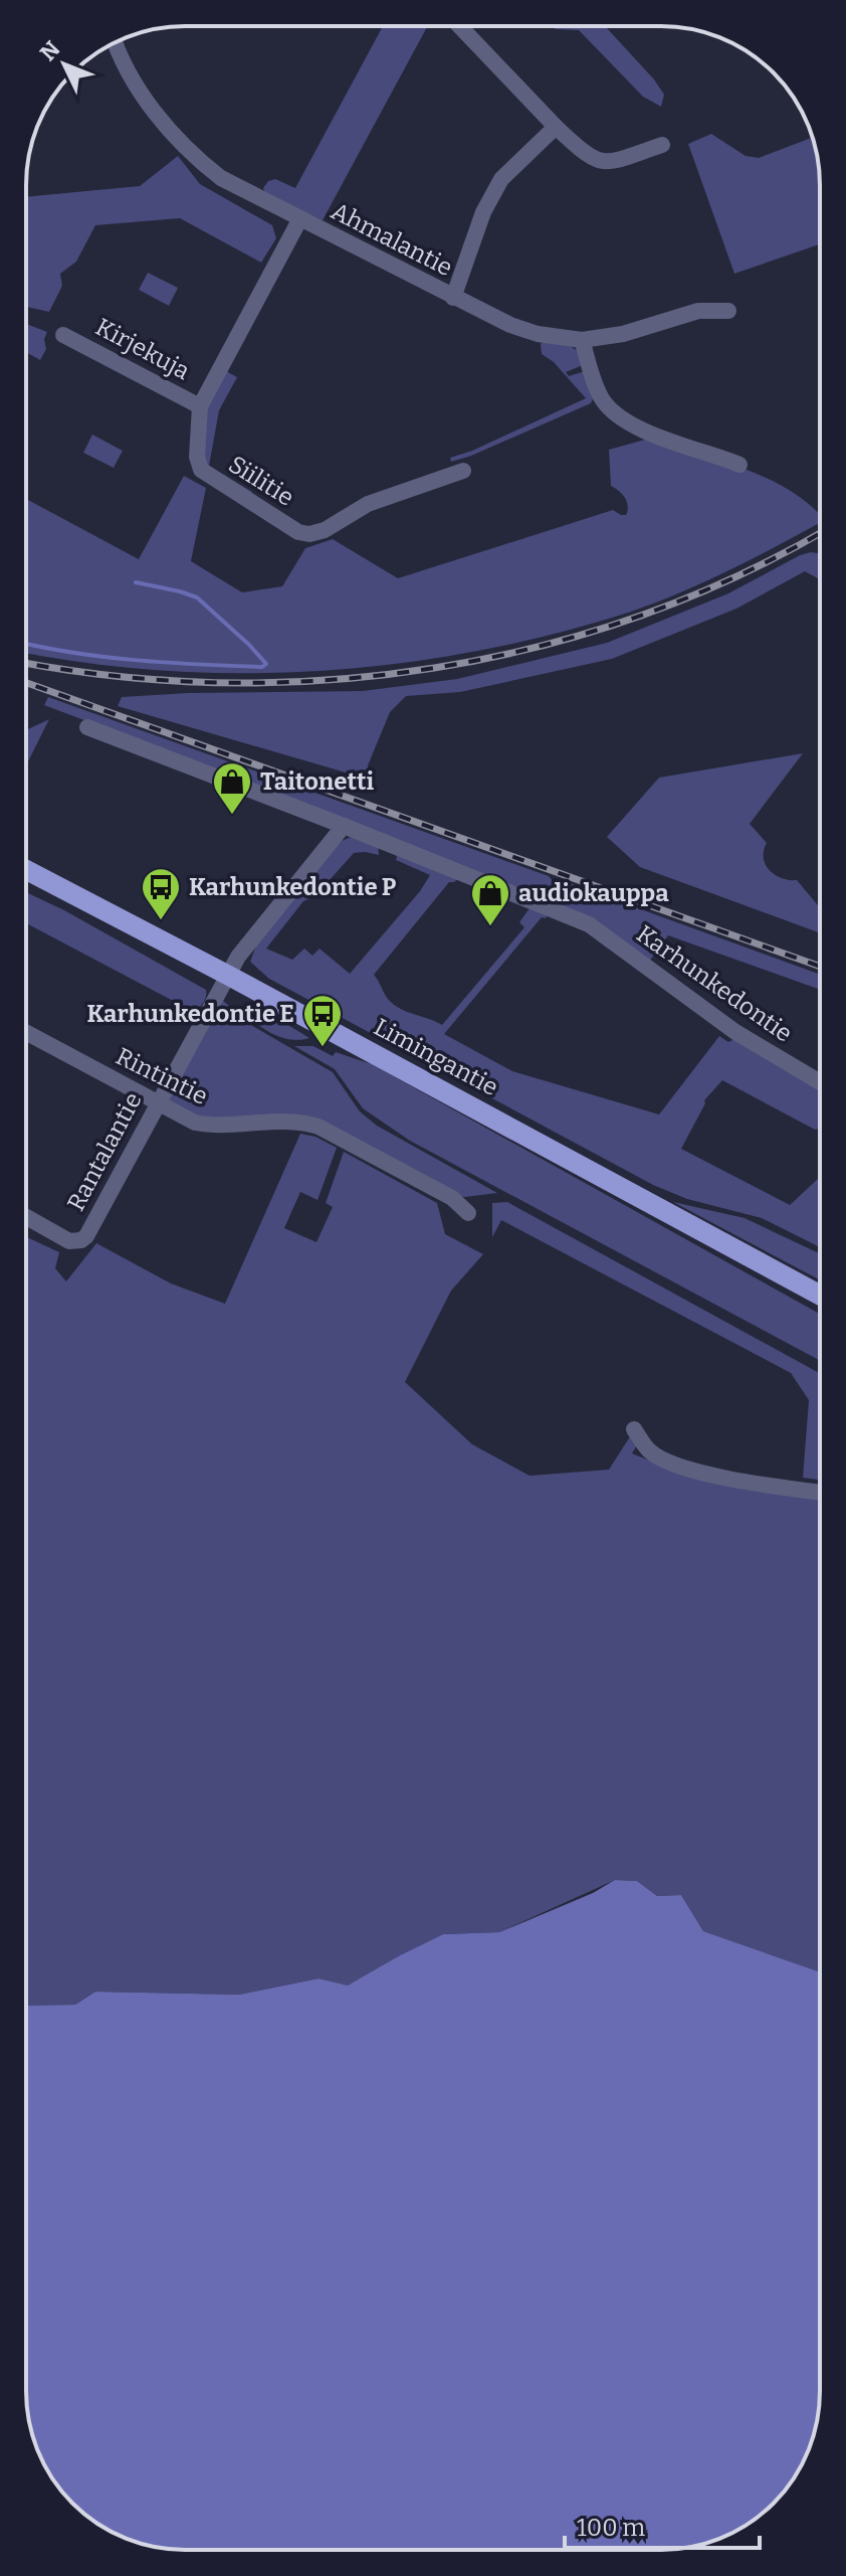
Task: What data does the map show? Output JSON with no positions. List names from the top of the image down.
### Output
{
  "streets": {
    "main road": ["Limingantie"],
    "street": [
      "Ahmalantie",
      "Kirjekuja",
      "Siilitie",
      "Karhunkedontie",
      "Rintintie",
      "Rantalantie"
    ]
  },
  "crossings": [
    ["Ahmalantie", "Siilitie"],
    ["Kirjekuja", "Siilitie"],
    ["Limingantie", "Rantalantie"],
    ["Rintintie", "Rantalantie"]
  ],
  "places": {
    "shop": ["Taitonetti", "audiokauppa"],
    "bus stop": ["Karhunkedontie P", "Karhunkedontie E"]
  },
  "scale_bar": "100 m",
  "north": "top left"
}
